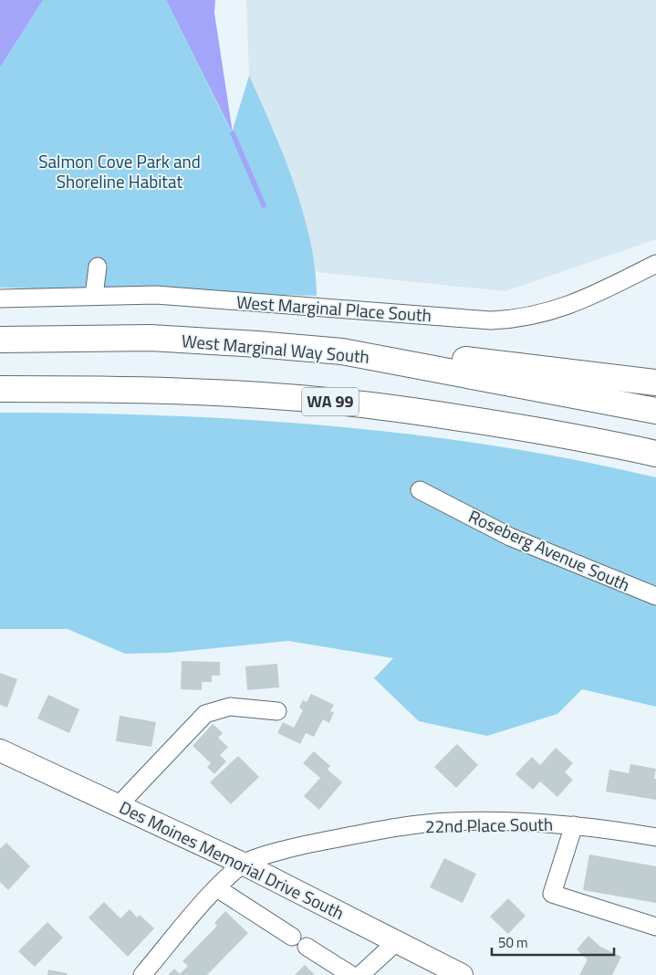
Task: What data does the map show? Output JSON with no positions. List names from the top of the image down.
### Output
{
  "streets": {
    "highway": ["West Marginal Way South", "WA 99"],
    "main road": ["Des Moines Memorial Drive South"],
    "street": ["West Marginal Place South", "Roseberg Avenue South", "22nd Place South"]
  },
  "crossings": [
    ["22nd Place South", "Des Moines Memorial Drive South"]
  ],
  "parks": ["Salmon Cove Park and Shoreline Habitat"],
  "scale_bar": "50 m"
}
